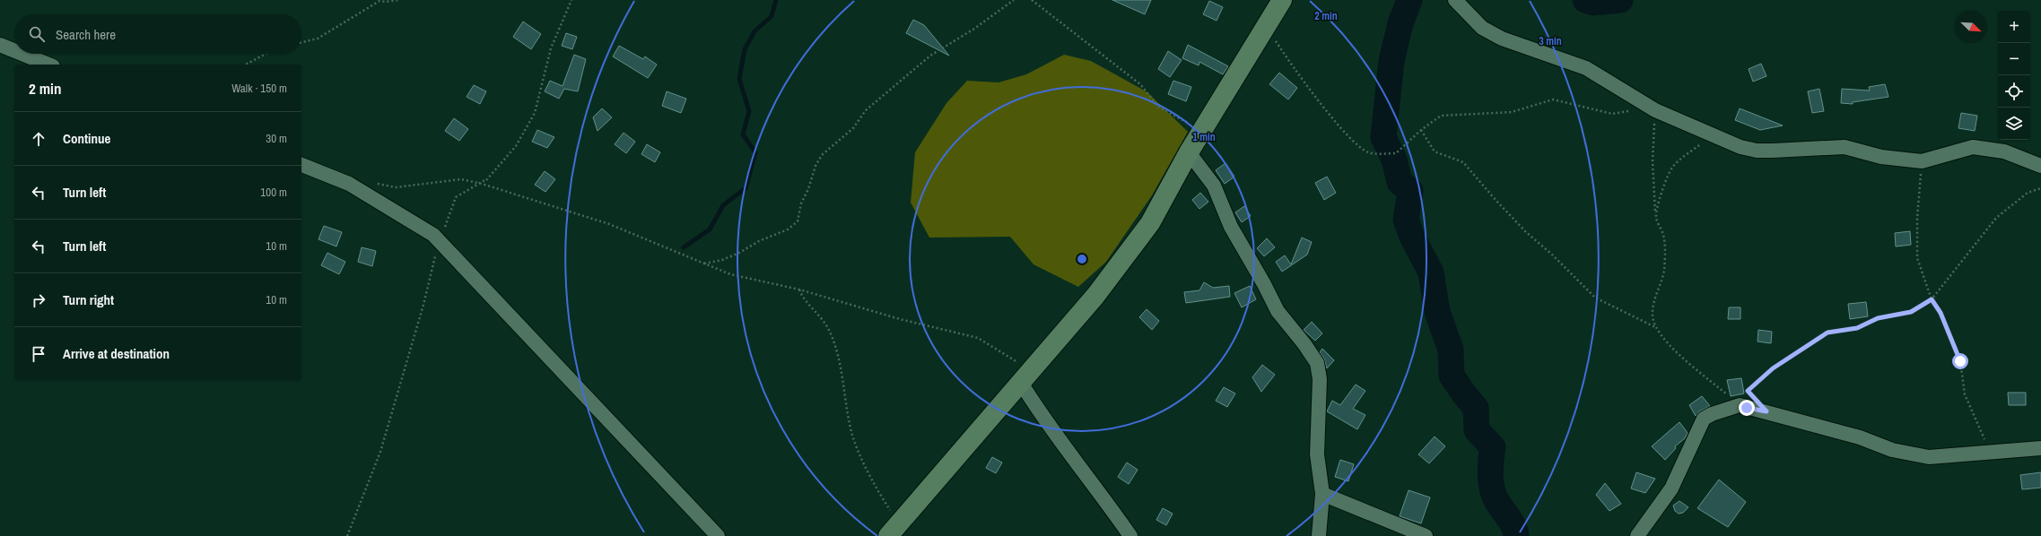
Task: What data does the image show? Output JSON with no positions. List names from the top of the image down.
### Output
{
  "north": "bottom right",
  "page": {
    "map_buttons": ["+", "−"],
    "search": "Search here",
    "heading": ["2 min", "Walk · 150 m"],
    "list": [
      ["Continue", "30 m"],
      ["Turn left", "100 m"],
      ["Turn left", "10 m"],
      ["Turn right", "10 m"],
      "Arrive at destination"
    ]
  },
  "rings": ["2 min", "3 min", "1 min"]
}
